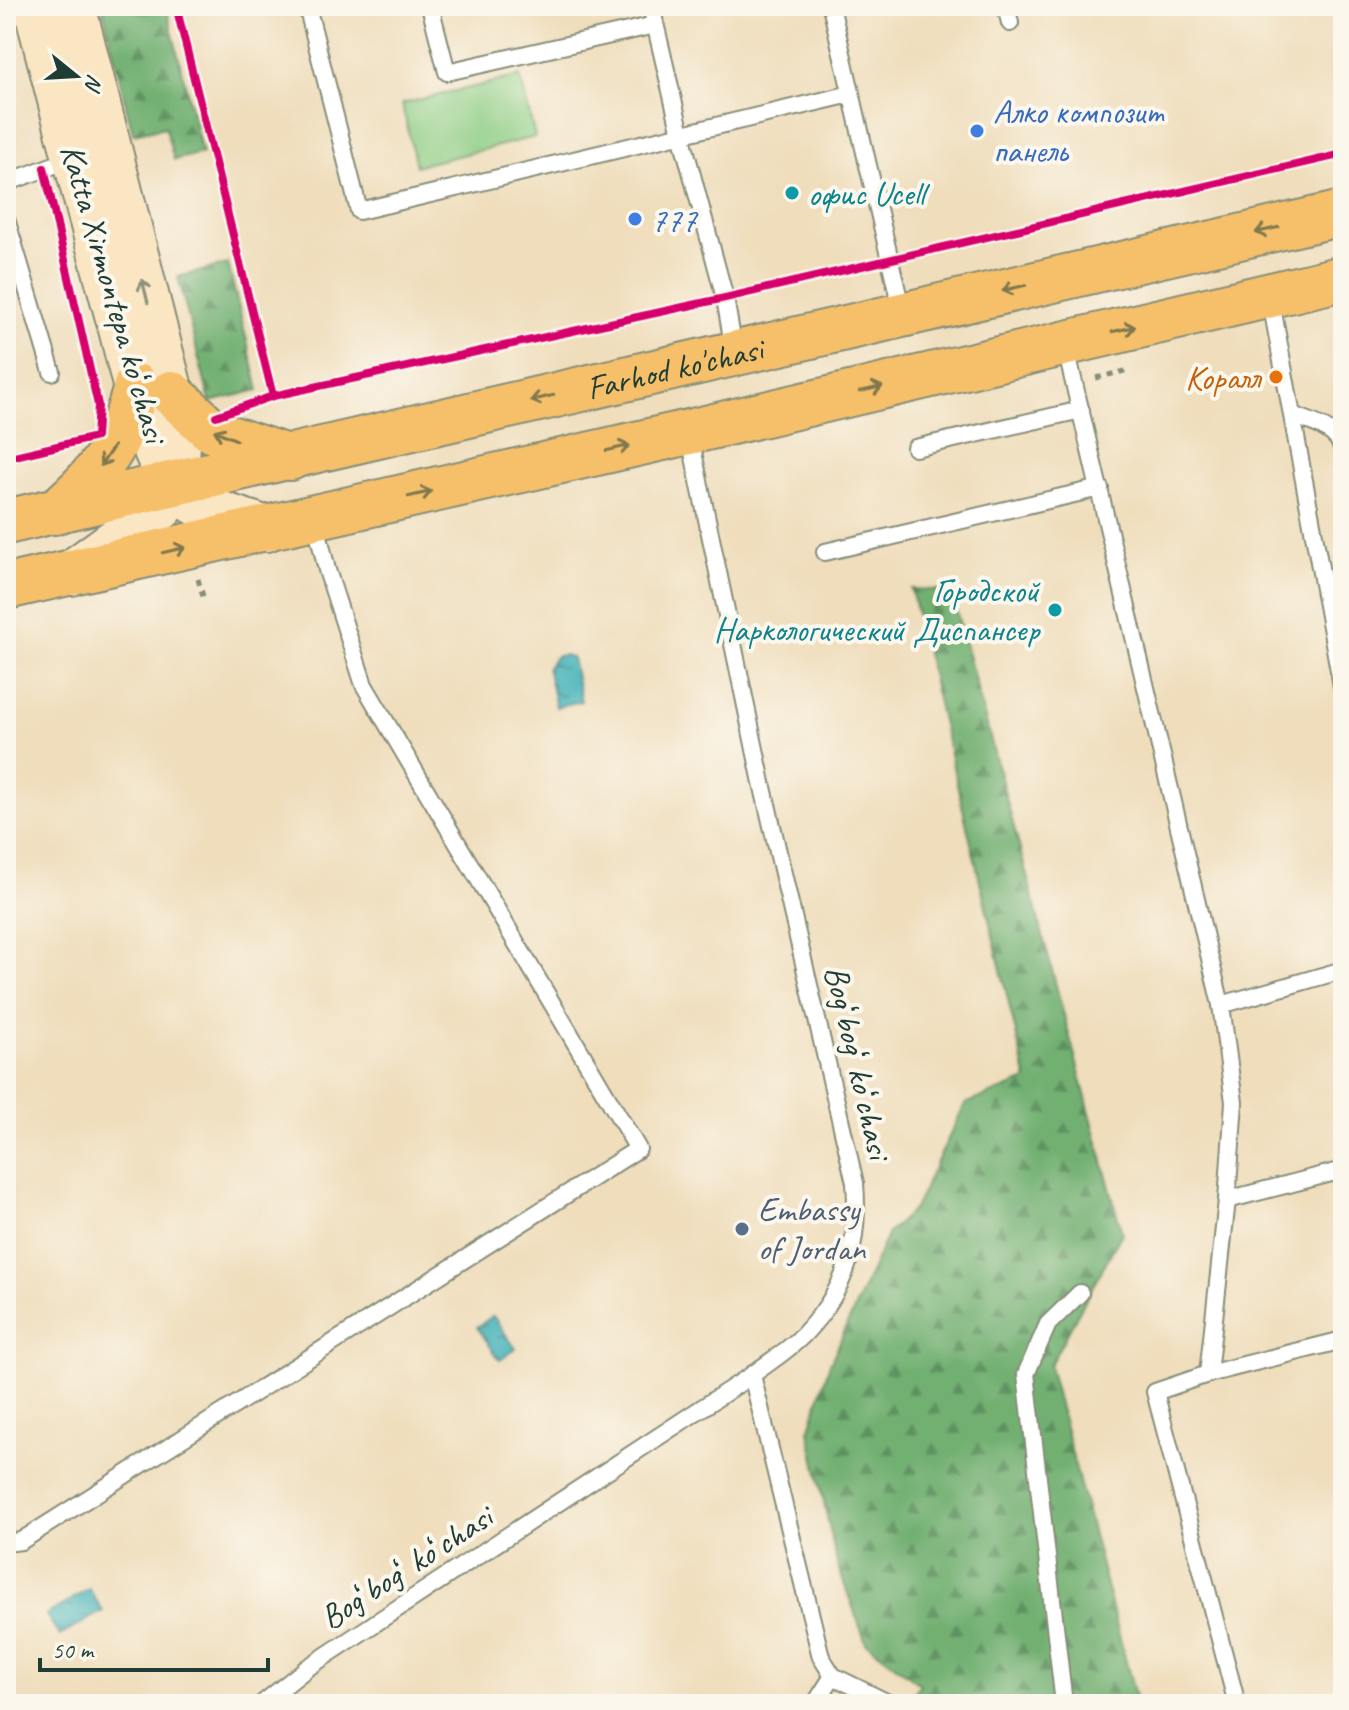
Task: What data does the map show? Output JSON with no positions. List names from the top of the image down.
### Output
{
  "streets": {
    "main road": ["Katta Xirmontepa koʻchasi", "Farhod ko'chasi"],
    "lane": ["Bogʻbogʻ koʻchasi"]
  },
  "crossings": [
    ["Katta Xirmontepa koʻchasi", "Farhod ko'chasi"],
    ["Farhod ko'chasi", "Bogʻbogʻ koʻchasi"]
  ],
  "places": [
    "Алко композит панель",
    "офис Ucell",
    "777",
    "Коралл",
    "Городской Наркологический Диспансер",
    "Embassy of Jordan"
  ],
  "scale_bar": "50 m",
  "north": "right"
}
